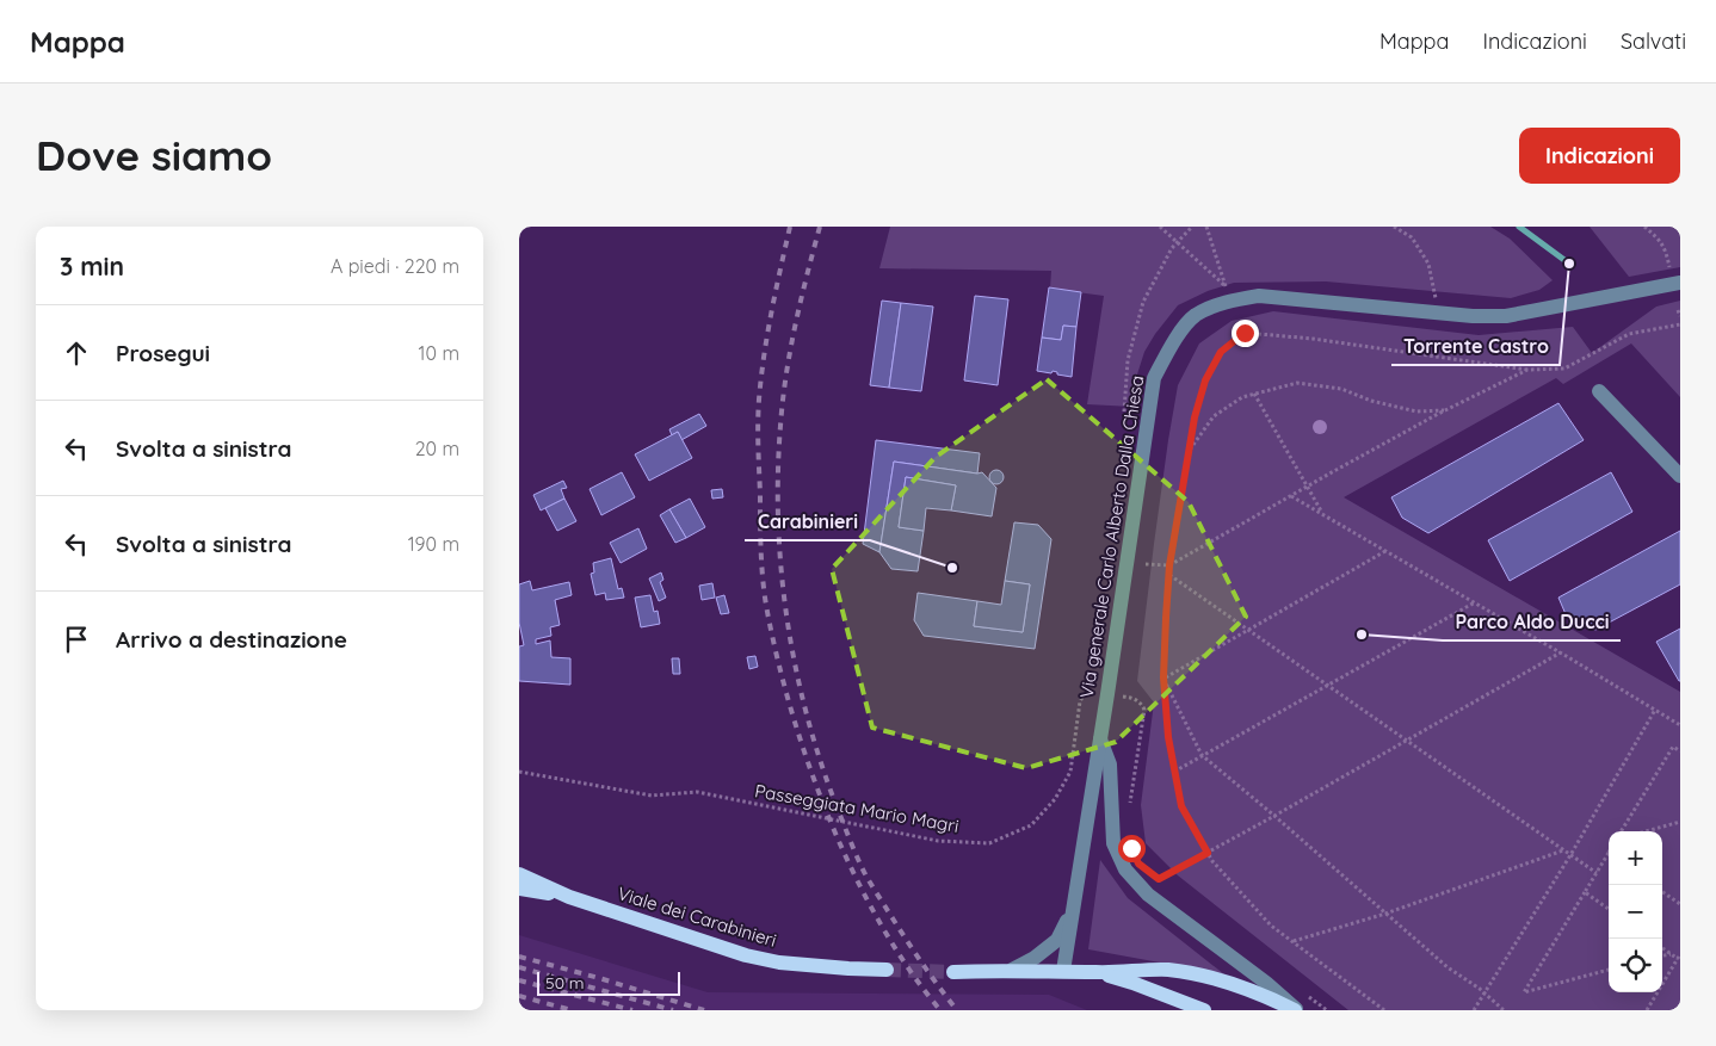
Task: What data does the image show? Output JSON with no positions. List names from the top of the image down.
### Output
{
  "streets": {
    "main road": ["Viale dei Carabinieri"],
    "street": ["Via generale Carlo Alberto Dalla Chiesa"],
    "path": ["Passeggiata Mario Magri"]
  },
  "places": ["Torrente Castro", "Carabinieri", "Parco Aldo Ducci"],
  "scale_bar": "50 m",
  "page": {
    "header": "Mappa",
    "nav": ["Mappa", "Indicazioni", "Salvati"],
    "buttons": "Indicazioni",
    "title": "Dove siamo",
    "heading": ["3 min", "A piedi · 220 m"],
    "list": [
      ["Prosegui", "10 m"],
      ["Svolta a sinistra", "20 m"],
      ["Svolta a sinistra", "190 m"],
      "Arrivo a destinazione"
    ],
    "map_buttons": ["+", "−"],
    "scale": "50 m"
  }
}
